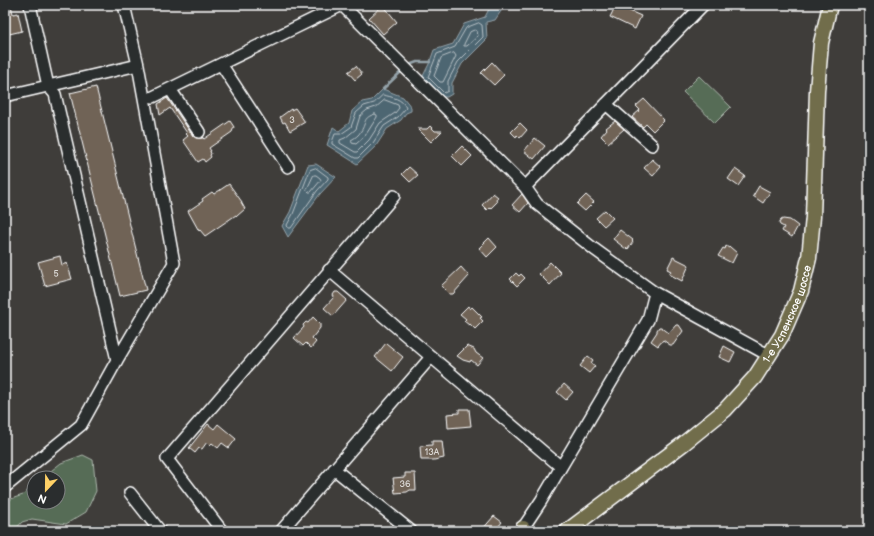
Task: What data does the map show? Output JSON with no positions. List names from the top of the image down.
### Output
{
  "streets": {
    "main road": ["1-е Успенское шоссе"]
  },
  "house_numbers": [
    "3",
    "5",
    "13А",
    "36"
  ],
  "north": "bottom"
}
